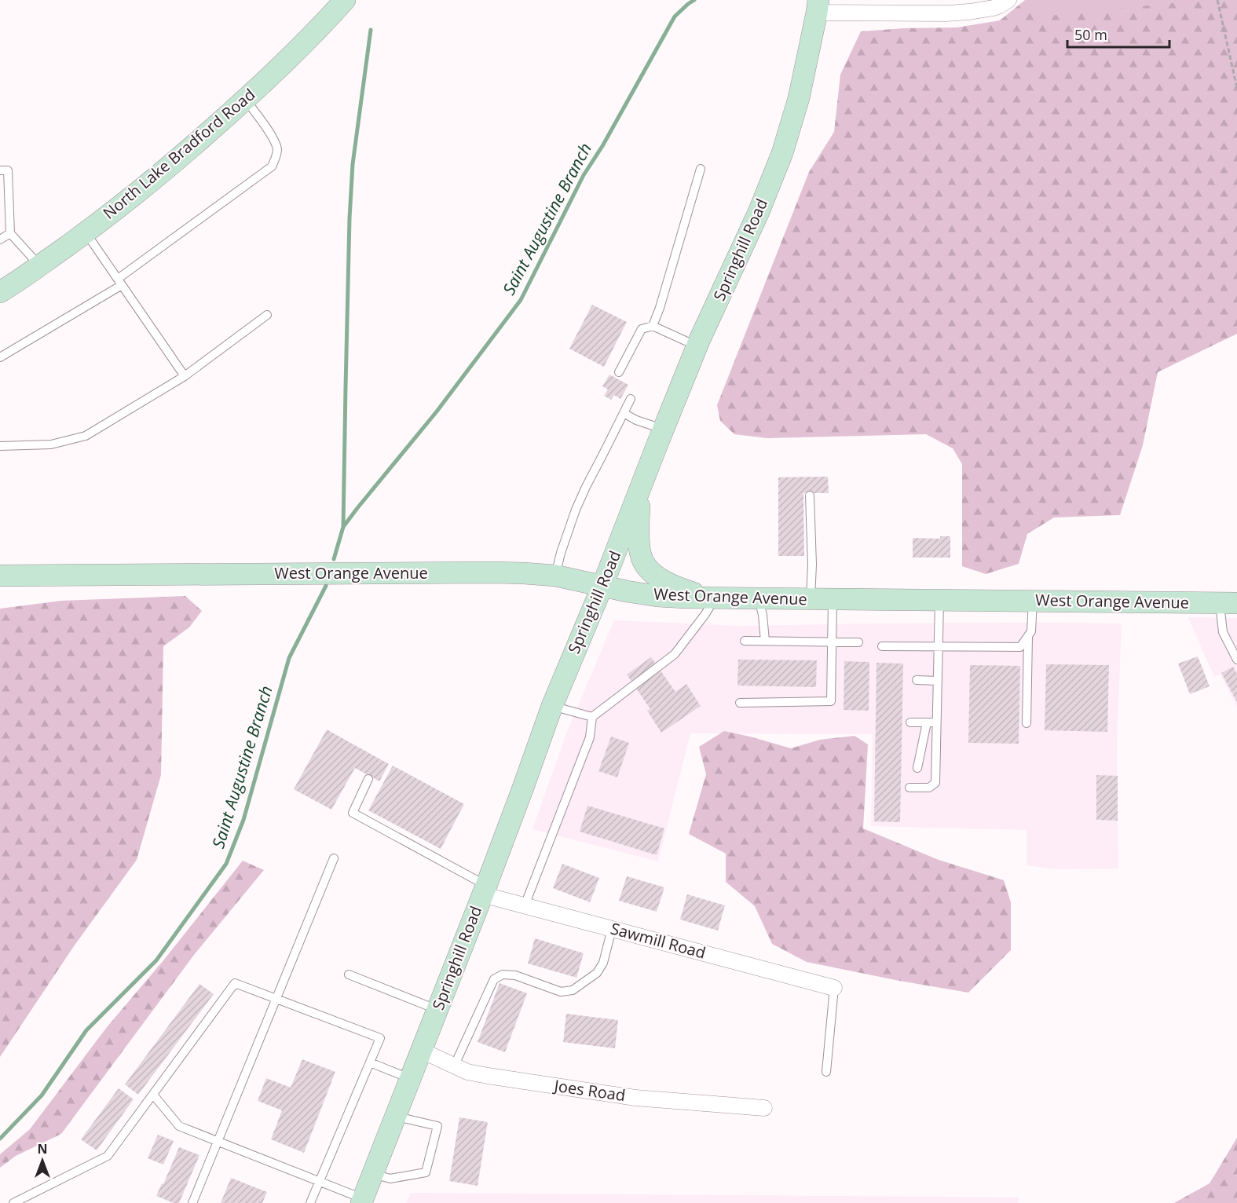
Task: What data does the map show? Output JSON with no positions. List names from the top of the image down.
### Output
{
  "streets": {
    "main road": ["North Lake Bradford Road", "Springhill Road", "West Orange Avenue"],
    "street": ["Sawmill Road", "Joes Road"]
  },
  "crossings": [
    ["Springhill Road", "West Orange Avenue"],
    ["Springhill Road", "Sawmill Road"],
    ["Springhill Road", "Joes Road"]
  ],
  "water": ["Saint Augustine Branch"],
  "scale_bar": "50 m",
  "north": "top"
}
